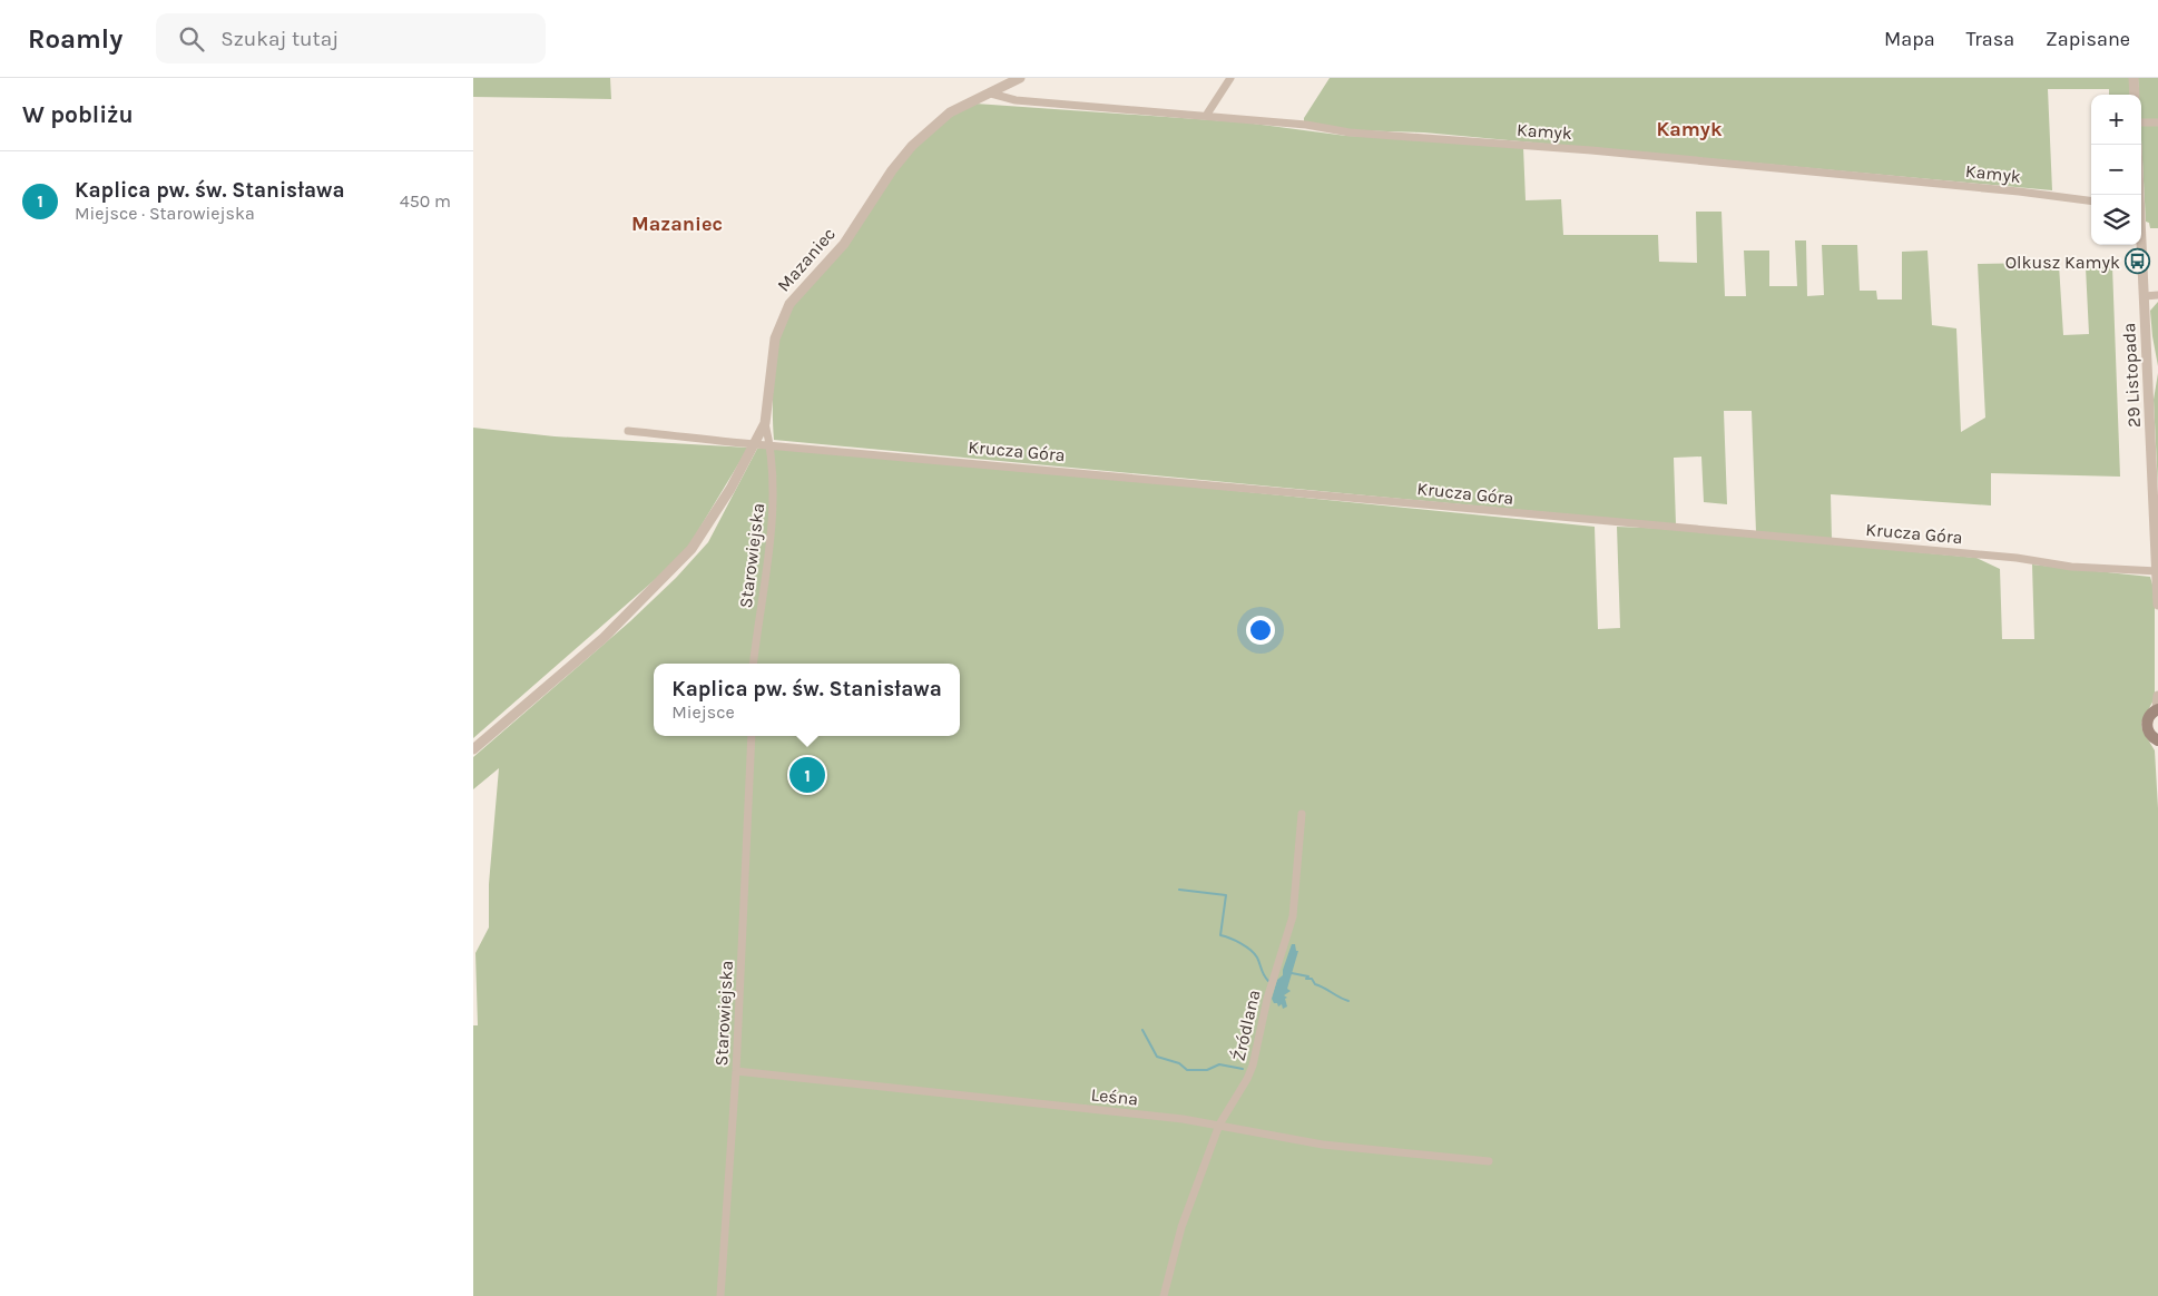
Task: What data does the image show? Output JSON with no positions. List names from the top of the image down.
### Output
{
  "streets": {
    "street": [
      "Kamyk",
      "Mazaniec",
      "29 Listopada",
      "Krucza Góra",
      "Starowiejska",
      "Źródlana",
      "Leśna"
    ]
  },
  "crossings": [
    ["Kamyk", "Mazaniec"],
    ["Mazaniec", "Krucza Góra"],
    ["Mazaniec", "Starowiejska"],
    ["29 Listopada", "Krucza Góra"],
    ["Krucza Góra", "Starowiejska"],
    ["Starowiejska", "Leśna"],
    ["Źródlana", "Leśna"]
  ],
  "districts": ["Kamyk", "Mazaniec"],
  "places": {
    "bus stop": ["Olkusz Kamyk"]
  },
  "page": {
    "header": "Roamly",
    "search": "Szukaj tutaj",
    "nav": ["Mapa", "Trasa", "Zapisane"],
    "heading": "W pobliżu",
    "map_buttons": ["+", "−"],
    "list": [
      {
        "mark": "1",
        "name": "Kaplica pw. św. Stanisława",
        "note": "Miejsce · Starowiejska",
        "value": "450 m"
      }
    ],
    "popup": ["Kaplica pw. św. Stanisława", "Miejsce"],
    "pins": "1"
  }
}
